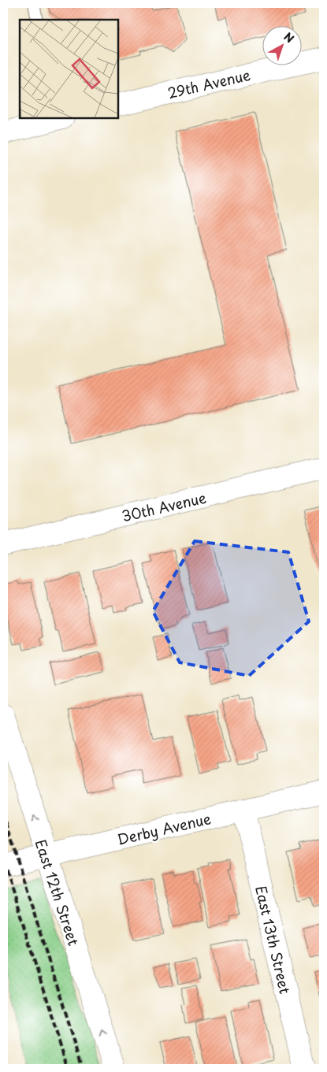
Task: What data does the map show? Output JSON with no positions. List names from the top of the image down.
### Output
{
  "streets": {
    "street": [
      "29th Avenue",
      "30th Avenue",
      "Derby Avenue",
      "East 12th Street",
      "East 13th Street"
    ]
  },
  "crossings": [
    ["Derby Avenue", "East 12th Street"],
    ["Derby Avenue", "East 13th Street"]
  ],
  "one_way": ["East 12th Street"],
  "north": "top right"
}
